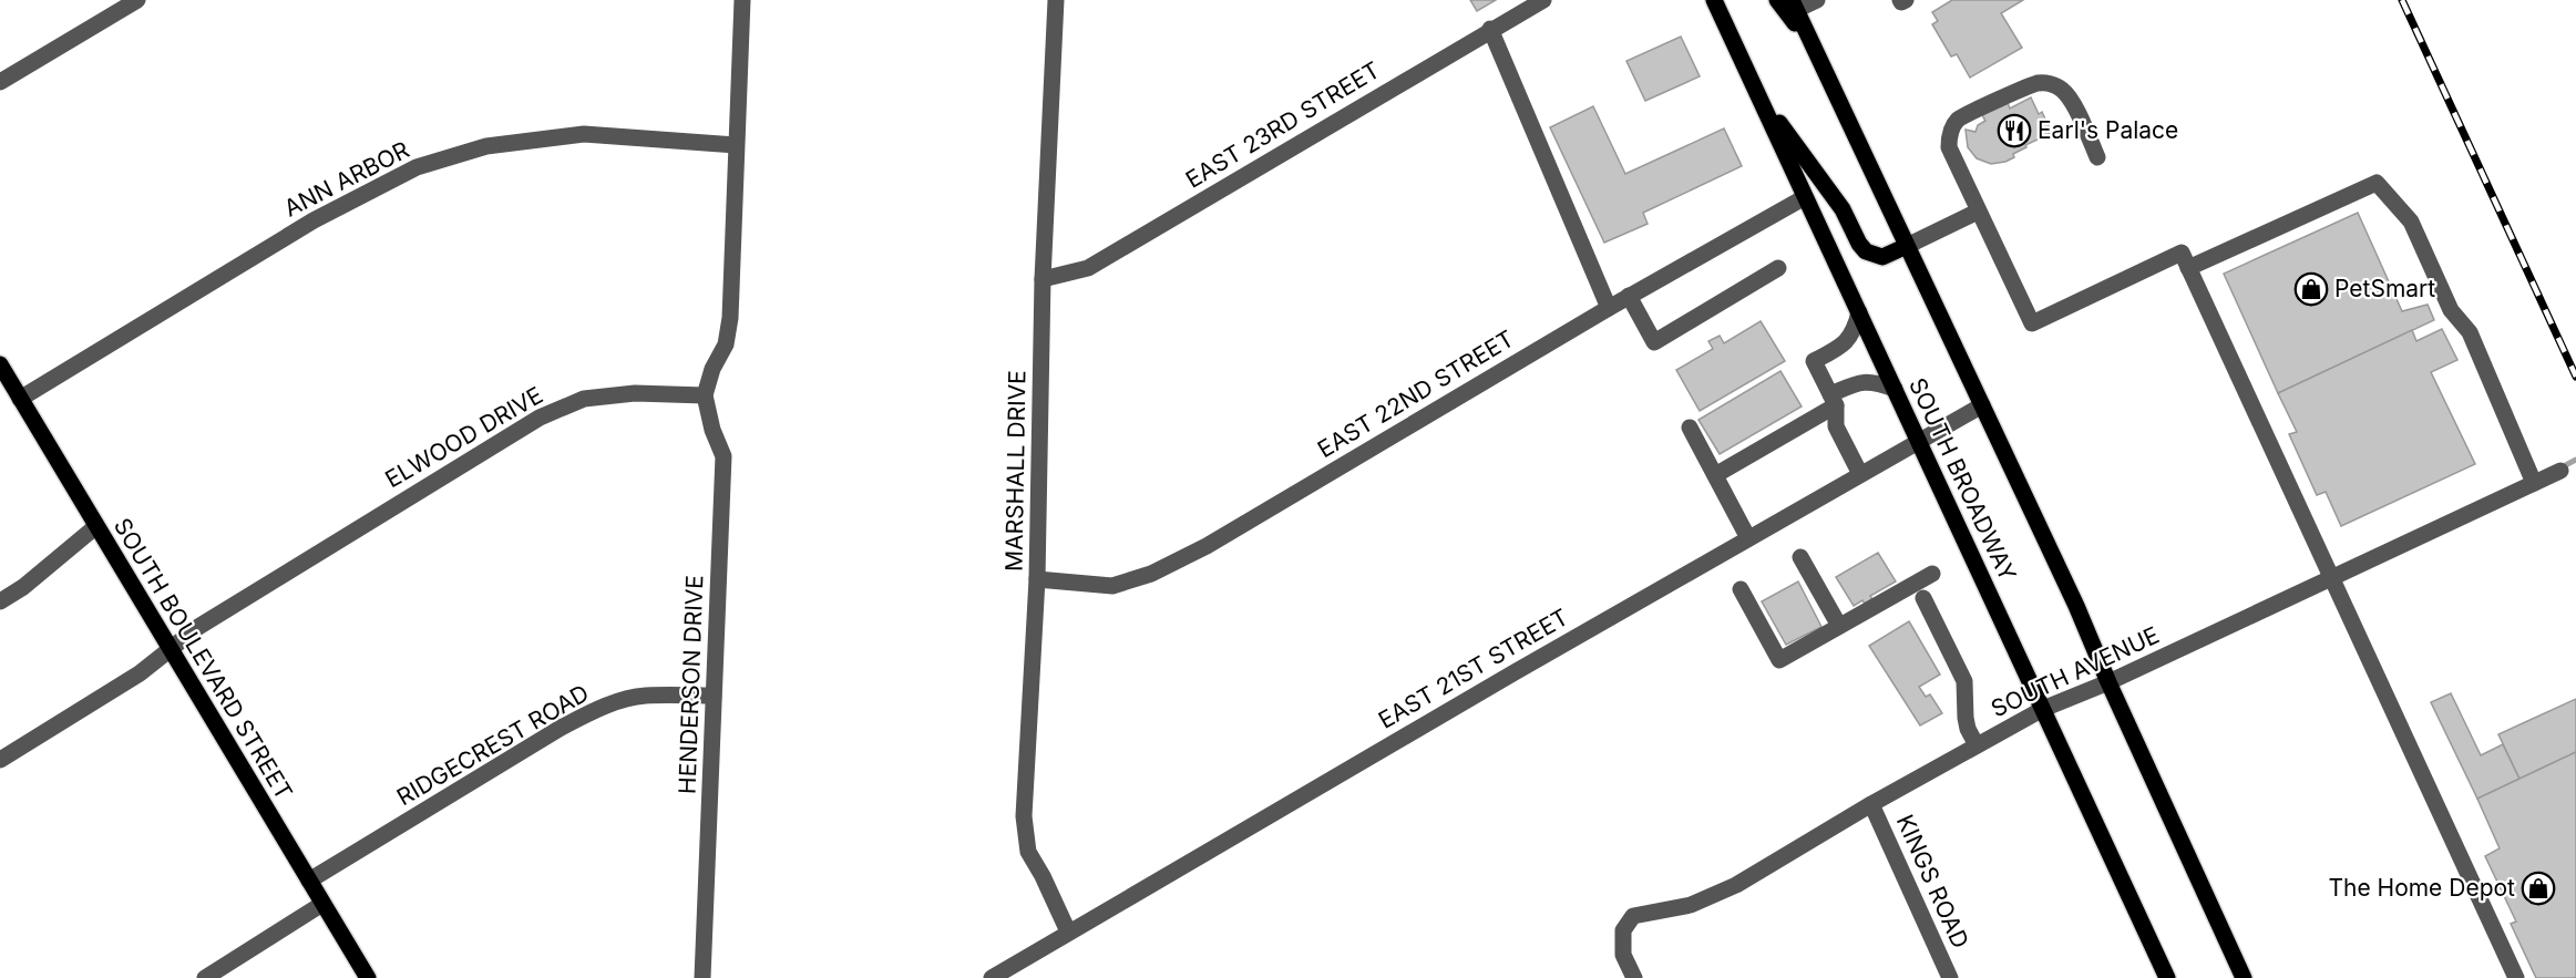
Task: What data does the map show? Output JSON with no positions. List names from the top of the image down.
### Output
{
  "streets": {
    "main road": ["SOUTH BROADWAY", "SOUTH BOULEVARD STREET"],
    "street": [
      "EAST 23RD STREET",
      "ANN ARBOR",
      "EAST 22ND STREET",
      "ELWOOD DRIVE",
      "MARSHALL DRIVE",
      "EAST 21ST STREET",
      "SOUTH AVENUE",
      "HENDERSON DRIVE",
      "RIDGECREST ROAD",
      "KINGS ROAD"
    ]
  },
  "crossings": [
    ["EAST 23RD STREET", "MARSHALL DRIVE"],
    ["ANN ARBOR", "SOUTH BOULEVARD STREET"],
    ["EAST 22ND STREET", "MARSHALL DRIVE"],
    ["EAST 22ND STREET", "SOUTH BROADWAY"],
    ["ELWOOD DRIVE", "SOUTH BOULEVARD STREET"],
    ["ELWOOD DRIVE", "HENDERSON DRIVE"],
    ["MARSHALL DRIVE", "EAST 21ST STREET"],
    ["SOUTH BROADWAY", "EAST 21ST STREET"],
    ["SOUTH BROADWAY", "SOUTH AVENUE"],
    ["SOUTH BOULEVARD STREET", "RIDGECREST ROAD"],
    ["SOUTH AVENUE", "KINGS ROAD"],
    ["HENDERSON DRIVE", "RIDGECREST ROAD"]
  ],
  "places": {
    "restaurant": ["Earl's Palace"],
    "shop": ["PetSmart", "The Home Depot"]
  }
}
